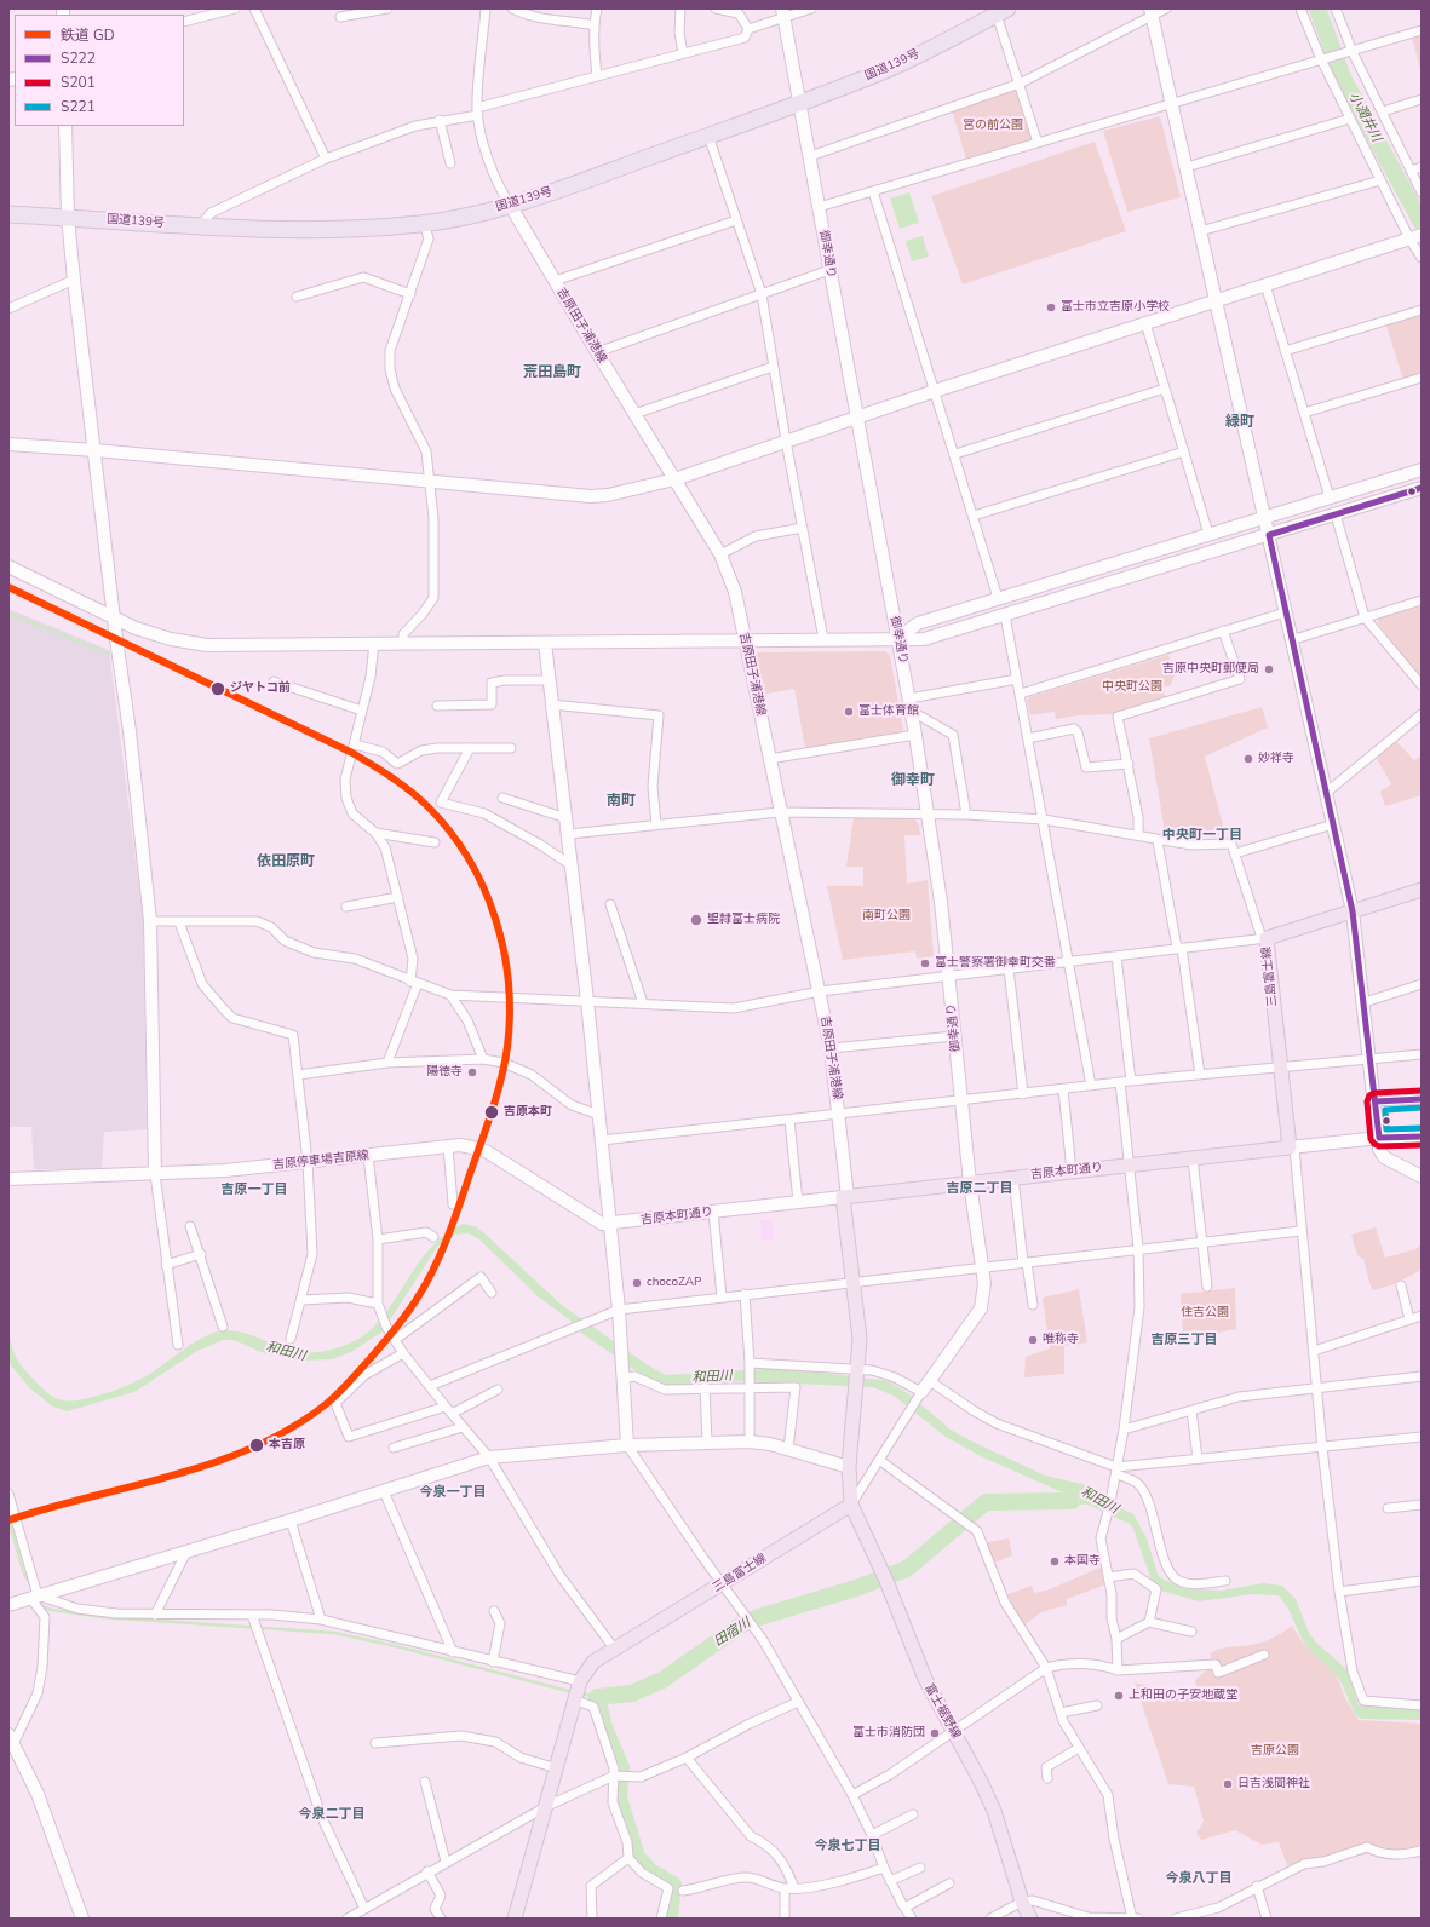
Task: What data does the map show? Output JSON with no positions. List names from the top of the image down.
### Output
{
  "streets": {
    "highway": ["国道139号"],
    "main road": ["三島富士線", "吉原本町通り", "富士裾野線"],
    "street": ["御幸通り", "吉原田子浦港線", "吉原停車場吉原線"]
  },
  "crossings": [
    ["国道139号", "御幸通り"],
    ["国道139号", "吉原田子浦港線"],
    ["御幸通り", "吉原本町通り"],
    ["吉原田子浦港線", "吉原本町通り"],
    ["三島富士線", "吉原本町通り"],
    ["三島富士線", "富士裾野線"],
    ["吉原停車場吉原線", "吉原本町通り"]
  ],
  "districts": [
    "荒田島町",
    "緑町",
    "御幸町",
    "南町",
    "中央町一丁目",
    "依田原町",
    "吉原二丁目",
    "吉原一丁目",
    "吉原三丁目",
    "今泉一丁目",
    "今泉二丁目",
    "今泉七丁目",
    "今泉八丁目"
  ],
  "water": ["小潤井川", "和田川", "田宿川"],
  "parks": [
    "宮の前公園",
    "中央町公園",
    "南町公園",
    "住吉公園",
    "吉原公園"
  ],
  "places": [
    "富士市立吉原小学校",
    "吉原中央町郵便局",
    "ジヤトコ前",
    "富士体育館",
    "妙祥寺",
    "聖隷富士病院",
    "富士警察署御幸町交番",
    "陽徳寺",
    "吉原本町",
    "chocoZAP",
    "唯称寺",
    "本吉原",
    "本国寺",
    "上和田の子安地蔵堂",
    "富士市消防団",
    "日吉浅間神社"
  ],
  "lines": [
    "transit line S222",
    "rail line GD",
    "transit line S201",
    "transit line S221"
  ],
  "legend": [
    "鉄道 GD",
    "S222",
    "S201",
    "S221"
  ]
}
